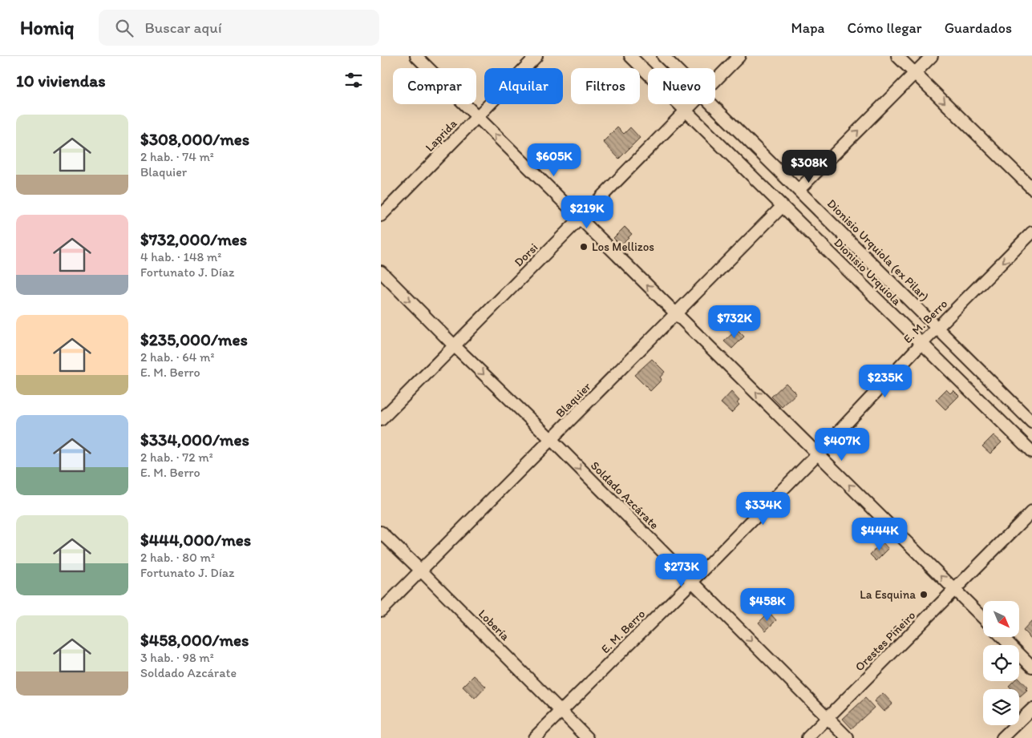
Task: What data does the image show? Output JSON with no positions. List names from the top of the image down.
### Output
{
  "streets": {
    "street": [
      "Laprida",
      "Dionisio Urquiola (ex Pilar)",
      "Dorsi",
      "Dionisio Urquiola",
      "E. M. Berro",
      "Blaquier",
      "Soldado Azcárate",
      "Lobería",
      "Orestes Piñeiro"
    ]
  },
  "crossings": [
    ["Dionisio Urquiola (ex Pilar)", "E. M. Berro"],
    ["Dorsi", "Dionisio Urquiola"],
    ["Dorsi", "Soldado Azcárate"],
    ["Dionisio Urquiola", "E. M. Berro"],
    ["Dionisio Urquiola", "Blaquier"],
    ["E. M. Berro", "Soldado Azcárate"],
    ["E. M. Berro", "Lobería"],
    ["Blaquier", "Soldado Azcárate"],
    ["Blaquier", "Lobería"],
    ["Soldado Azcárate", "Orestes Piñeiro"]
  ],
  "one_way": ["Soldado Azcárate"],
  "places": ["Los Mellizos", "La Esquina"],
  "north": "bottom right",
  "page": {
    "header": "Homiq",
    "search": "Buscar aquí",
    "nav": ["Mapa", "Cómo llegar", "Guardados"],
    "heading": "10 viviendas",
    "chip": [
      "Comprar",
      "Alquilar",
      "Filtros",
      "Nuevo"
    ],
    "list": [
      {
        "name": "$308,000/mes",
        "note": "2 hab. · 74 m² · Blaquier"
      },
      {
        "name": "$732,000/mes",
        "note": "4 hab. · 148 m² · Fortunato J. Díaz"
      },
      {
        "name": "$235,000/mes",
        "note": "2 hab. · 64 m² · E. M. Berro"
      },
      {
        "name": "$334,000/mes",
        "note": "2 hab. · 72 m² · E. M. Berro"
      },
      {
        "name": "$444,000/mes",
        "note": "2 hab. · 80 m² · Fortunato J. Díaz"
      },
      {
        "name": "$458,000/mes",
        "note": "3 hab. · 98 m² · Soldado Azcárate"
      }
    ],
    "price": [
      "$605K",
      "$308K",
      "$219K",
      "$732K",
      "$235K",
      "$407K",
      "$334K",
      "$444K",
      "$273K",
      "$458K"
    ]
  }
}
